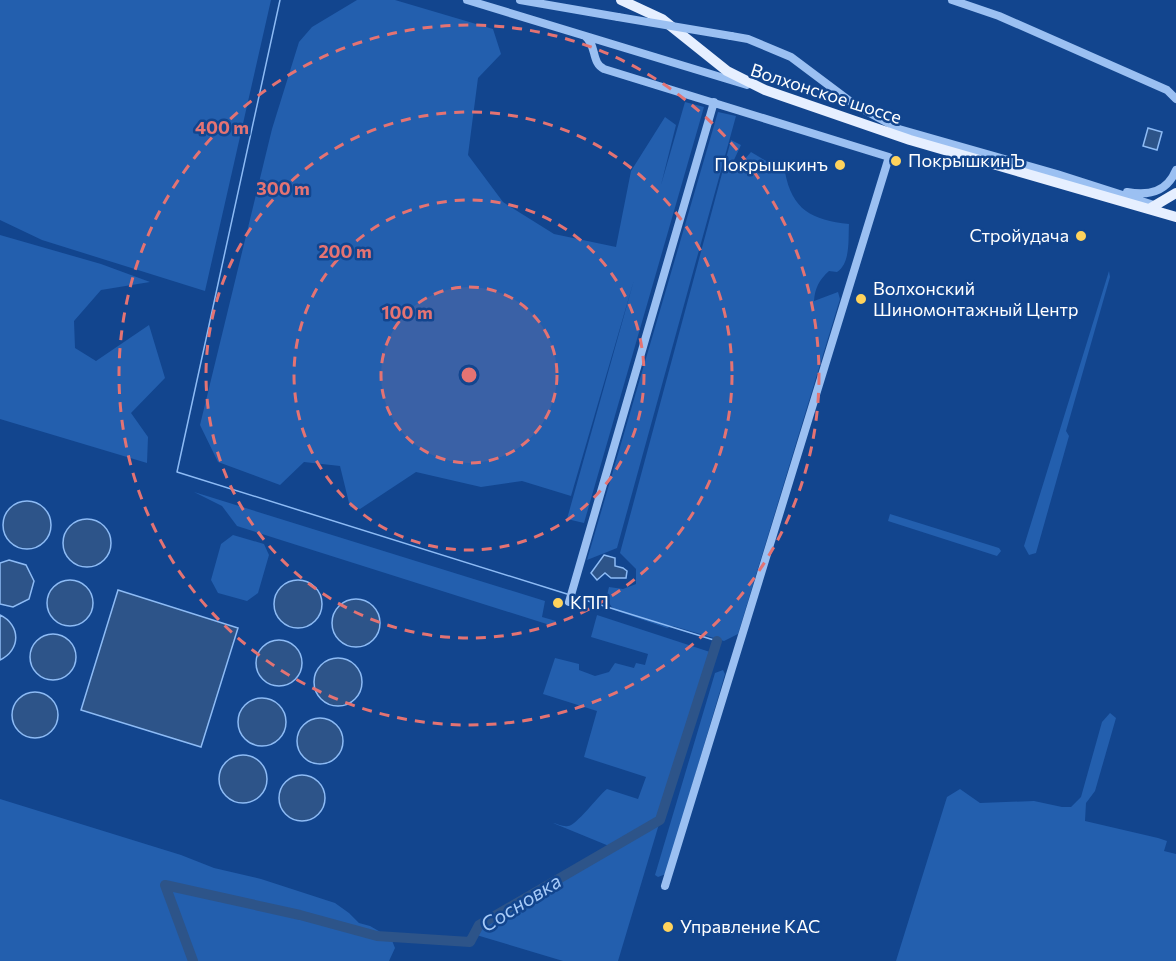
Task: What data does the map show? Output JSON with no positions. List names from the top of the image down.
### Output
{
  "streets": {
    "main road": ["Волхонское шоссе"]
  },
  "water": ["Сосновка"],
  "places": [
    "ПокрышкинЪ",
    "Покрышкинъ",
    "Стройудача",
    "Волхонский Шиномонтажный Центр",
    "КПП",
    "Управление КАС"
  ],
  "rings": [
    "400 m",
    "300 m",
    "200 m",
    "100 m"
  ]
}
